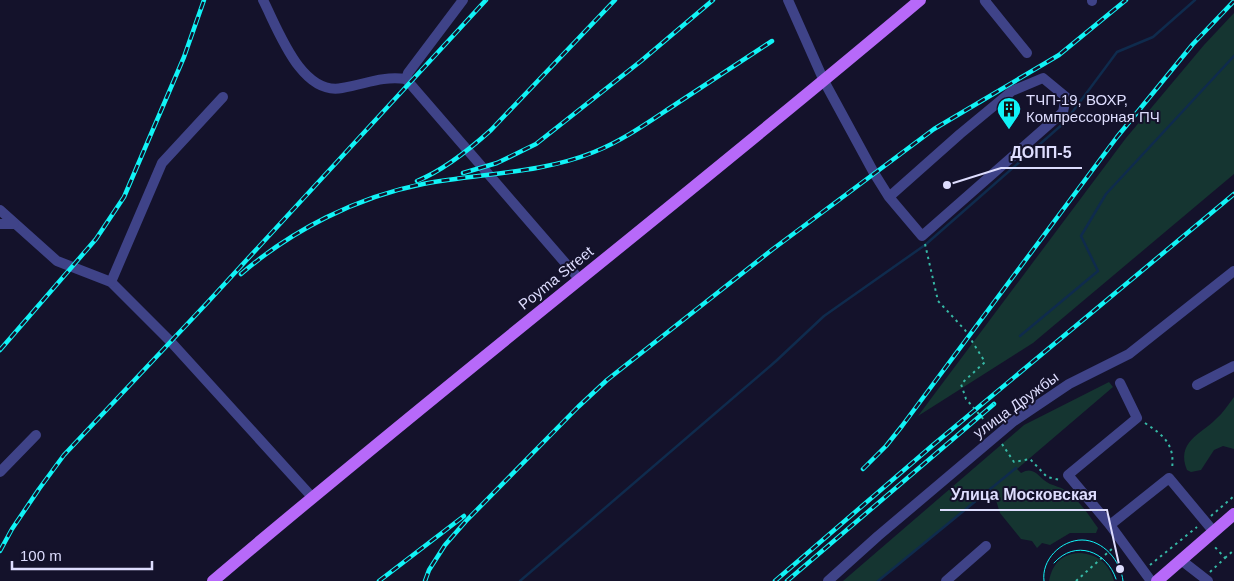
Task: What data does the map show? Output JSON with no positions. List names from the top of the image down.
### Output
{
  "streets": {
    "main road": ["Poyma Street"],
    "street": ["улица Дружбы"]
  },
  "places": {
    "building": ["ТЧП-19, ВОХР, Компрессорная ПЧ"],
    "other": ["ДОПП-5", "Улица Московская"]
  },
  "scale_bar": "100 m"
}
